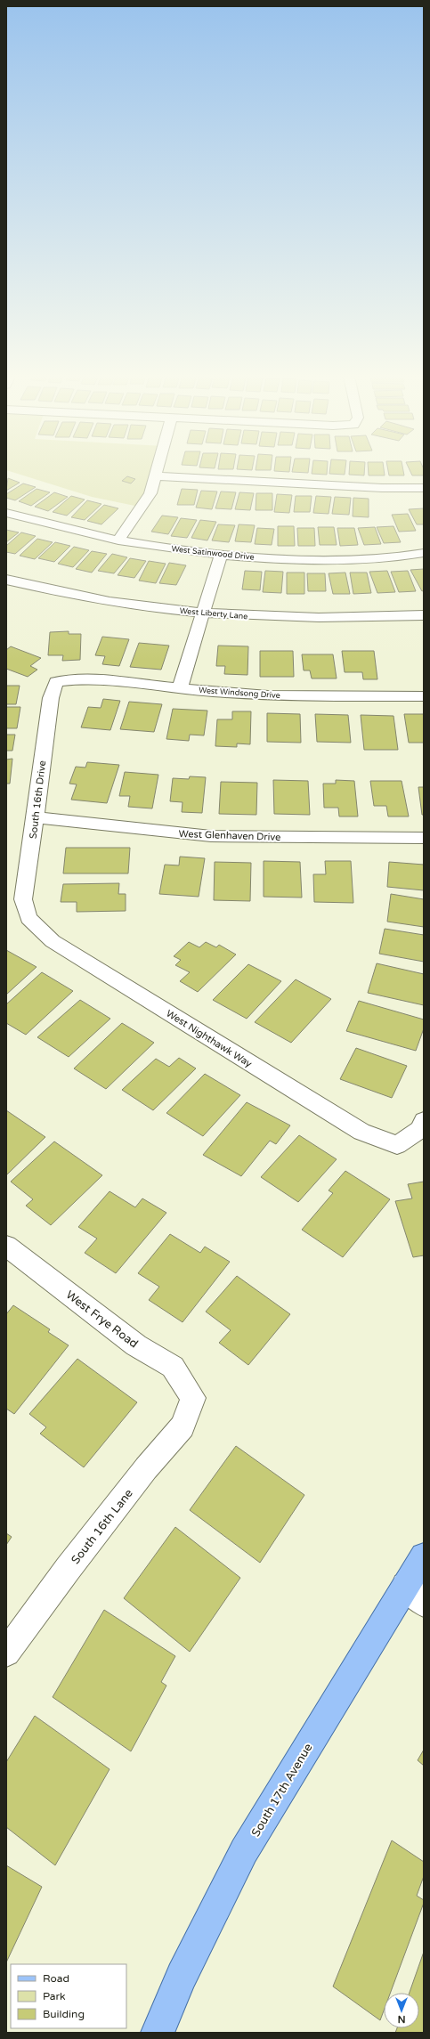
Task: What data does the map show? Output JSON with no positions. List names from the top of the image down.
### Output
{
  "streets": {
    "main road": ["South 17th Avenue"],
    "street": [
      "West Satinwood Drive",
      "West Liberty Lane",
      "West Windsong Drive",
      "South 16th Drive",
      "West Glenhaven Drive",
      "West Nighthawk Way",
      "West Frye Road",
      "South 16th Lane"
    ]
  },
  "crossings": [
    ["West Windsong Drive", "South 16th Drive"],
    ["South 16th Drive", "West Glenhaven Drive"],
    ["South 16th Drive", "West Nighthawk Way"],
    ["West Frye Road", "South 16th Lane"]
  ],
  "legend": ["Road", "Park", "Building"],
  "north": "bottom"
}
